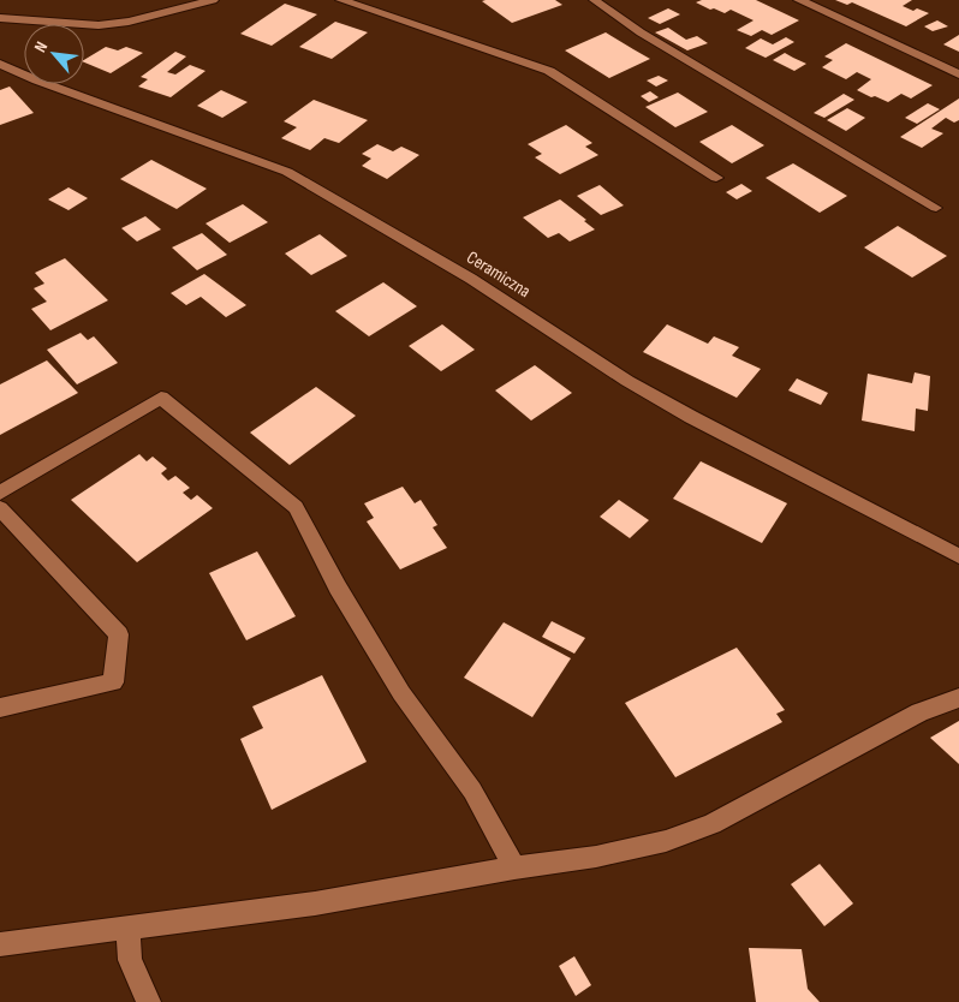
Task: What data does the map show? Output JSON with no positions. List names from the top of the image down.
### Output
{
  "streets": {
    "street": ["Ceramiczna"]
  },
  "north": "top left"
}
